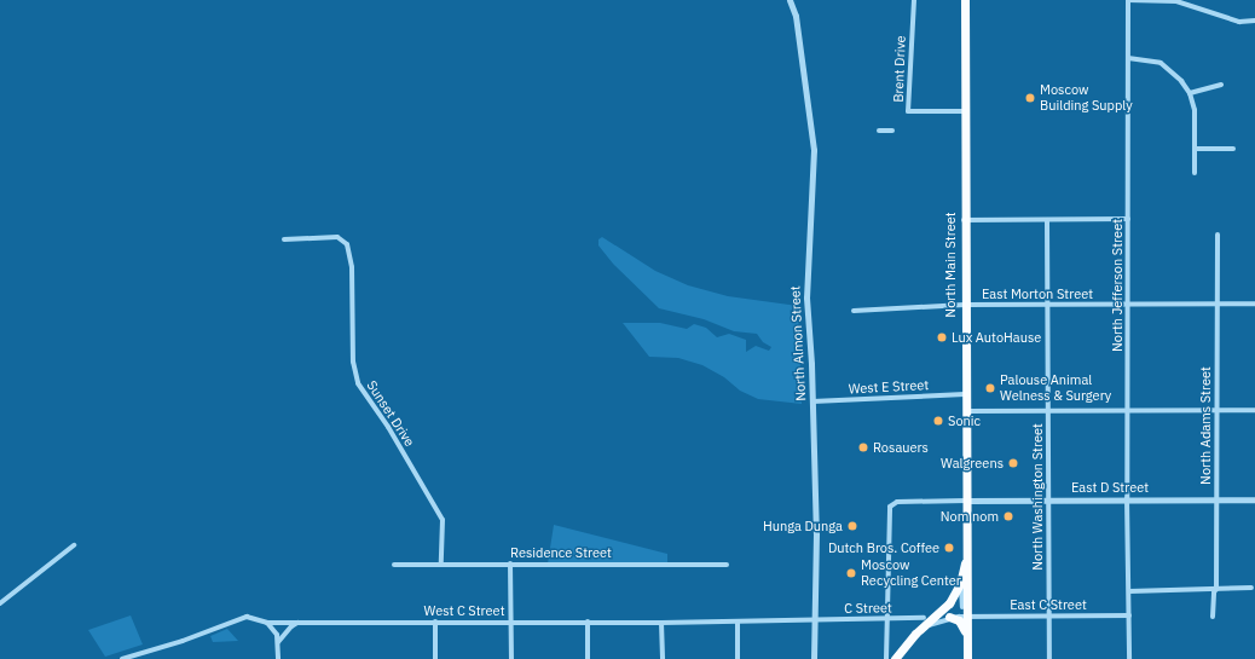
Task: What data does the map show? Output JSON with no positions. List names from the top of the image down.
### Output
{
  "streets": {
    "highway": ["North Main Street"],
    "street": [
      "Brent Drive",
      "North Jefferson Street",
      "East Morton Street",
      "North Almon Street",
      "West E Street",
      "Sunset Drive",
      "North Adams Street",
      "East D Street",
      "North Washington Street",
      "Residence Street",
      "East C Street",
      "C Street",
      "West C Street"
    ]
  },
  "crossings": [
    ["Brent Drive", "North Main Street"],
    ["North Main Street", "East Morton Street"],
    ["North Main Street", "West E Street"],
    ["North Main Street", "East D Street"],
    ["North Main Street", "East C Street"],
    ["North Jefferson Street", "East Morton Street"],
    ["North Jefferson Street", "East D Street"],
    ["North Jefferson Street", "East C Street"],
    ["East Morton Street", "North Adams Street"],
    ["East Morton Street", "North Washington Street"],
    ["North Almon Street", "West E Street"],
    ["North Almon Street", "C Street"],
    ["North Almon Street", "West C Street"],
    ["Sunset Drive", "Residence Street"],
    ["North Adams Street", "East D Street"],
    ["East D Street", "North Washington Street"],
    ["North Washington Street", "East C Street"],
    ["C Street", "West C Street"]
  ],
  "places": [
    "Moscow Building Supply",
    "Lux AutoHause",
    "Palouse Animal Welness & Surgery",
    "Sonic",
    "Rosauers",
    "Walgreens",
    "Nom nom",
    "Hunga Dunga",
    "Dutch Bros. Coffee",
    "Moscow Recycling Center"
  ]
}
